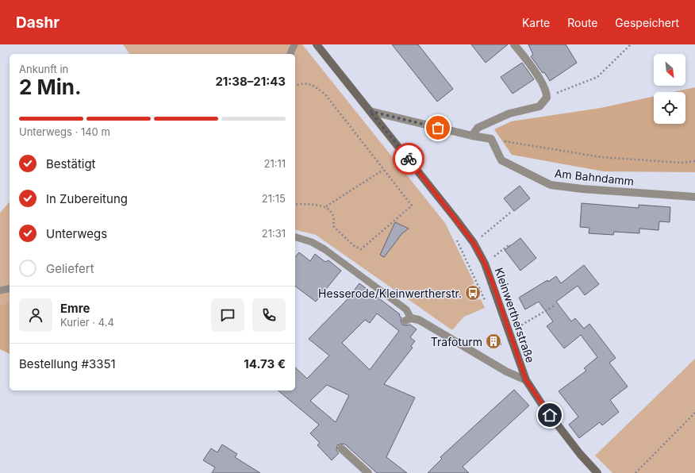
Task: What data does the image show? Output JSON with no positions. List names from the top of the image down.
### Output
{
  "streets": {
    "street": ["Am Bahndamm", "Kleinwertherstraße"]
  },
  "places": {
    "bus stop": ["Hesserode/Kleinwertherstr."],
    "building": ["Trafoturm"]
  },
  "north": "bottom right",
  "page": {
    "header": "Dashr",
    "nav": ["Karte", "Route", "Gespeichert"],
    "heading": ["2 Min.", "Ankunft in", "21:38–21:43"],
    "panel": [
      "Emre",
      "Kurier · 4.4",
      "Bestellung #3351",
      "14.73 €"
    ],
    "bar": "Unterwegs · 140 m",
    "list": [
      ["Bestätigt", "21:11"],
      ["In Zubereitung", "21:15"],
      ["Unterwegs", "21:31"],
      "Geliefert"
    ]
  }
}
